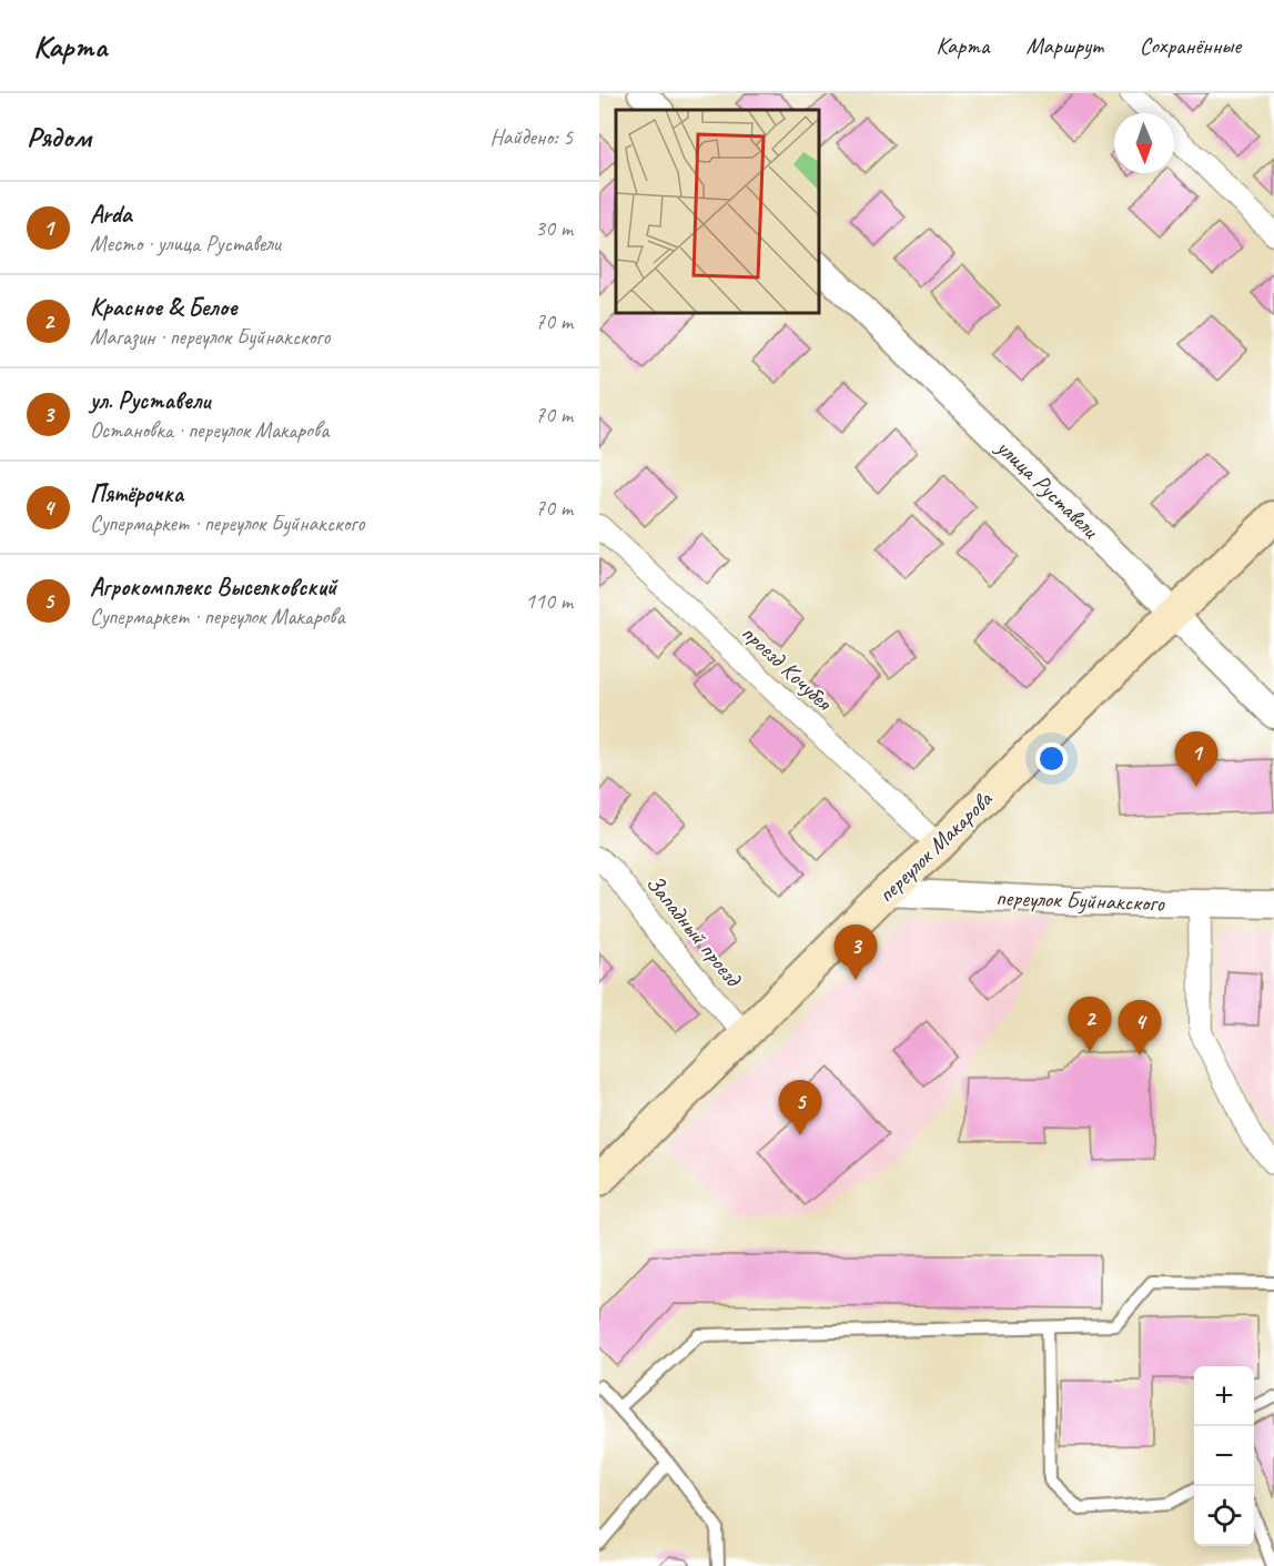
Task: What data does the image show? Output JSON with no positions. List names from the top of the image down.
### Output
{
  "streets": {
    "main road": ["переулок Макарова"],
    "street": [
      "улица Руставели",
      "проезд Кочубея",
      "переулок Буйнакского",
      "Западный проезд"
    ]
  },
  "crossings": [
    ["улица Руставели", "переулок Макарова"],
    ["проезд Кочубея", "переулок Макарова"],
    ["переулок Макарова", "переулок Буйнакского"],
    ["переулок Макарова", "Западный проезд"]
  ],
  "north": "bottom",
  "page": {
    "header": "Карта",
    "nav": ["Карта", "Маршрут", "Сохранённые"],
    "heading": ["Рядом", "Найдено: 5"],
    "list": [
      {
        "mark": "1",
        "name": "Arda",
        "note": "Место · улица Руставели",
        "value": "30 m"
      },
      {
        "mark": "2",
        "name": "Красное & Белое",
        "note": "Магазин · переулок Буйнакского",
        "value": "70 m"
      },
      {
        "mark": "3",
        "name": "ул. Руставели",
        "note": "Остановка · переулок Макарова",
        "value": "70 m"
      },
      {
        "mark": "4",
        "name": "Пятёрочка",
        "note": "Супермаркет · переулок Буйнакского",
        "value": "70 m"
      },
      {
        "mark": "5",
        "name": "Агрокомплекс Выселковский",
        "note": "Супермаркет · переулок Макарова",
        "value": "110 m"
      }
    ],
    "pins": [
      "1",
      "3",
      "2",
      "4",
      "5"
    ],
    "map_buttons": ["+", "−"]
  }
}
